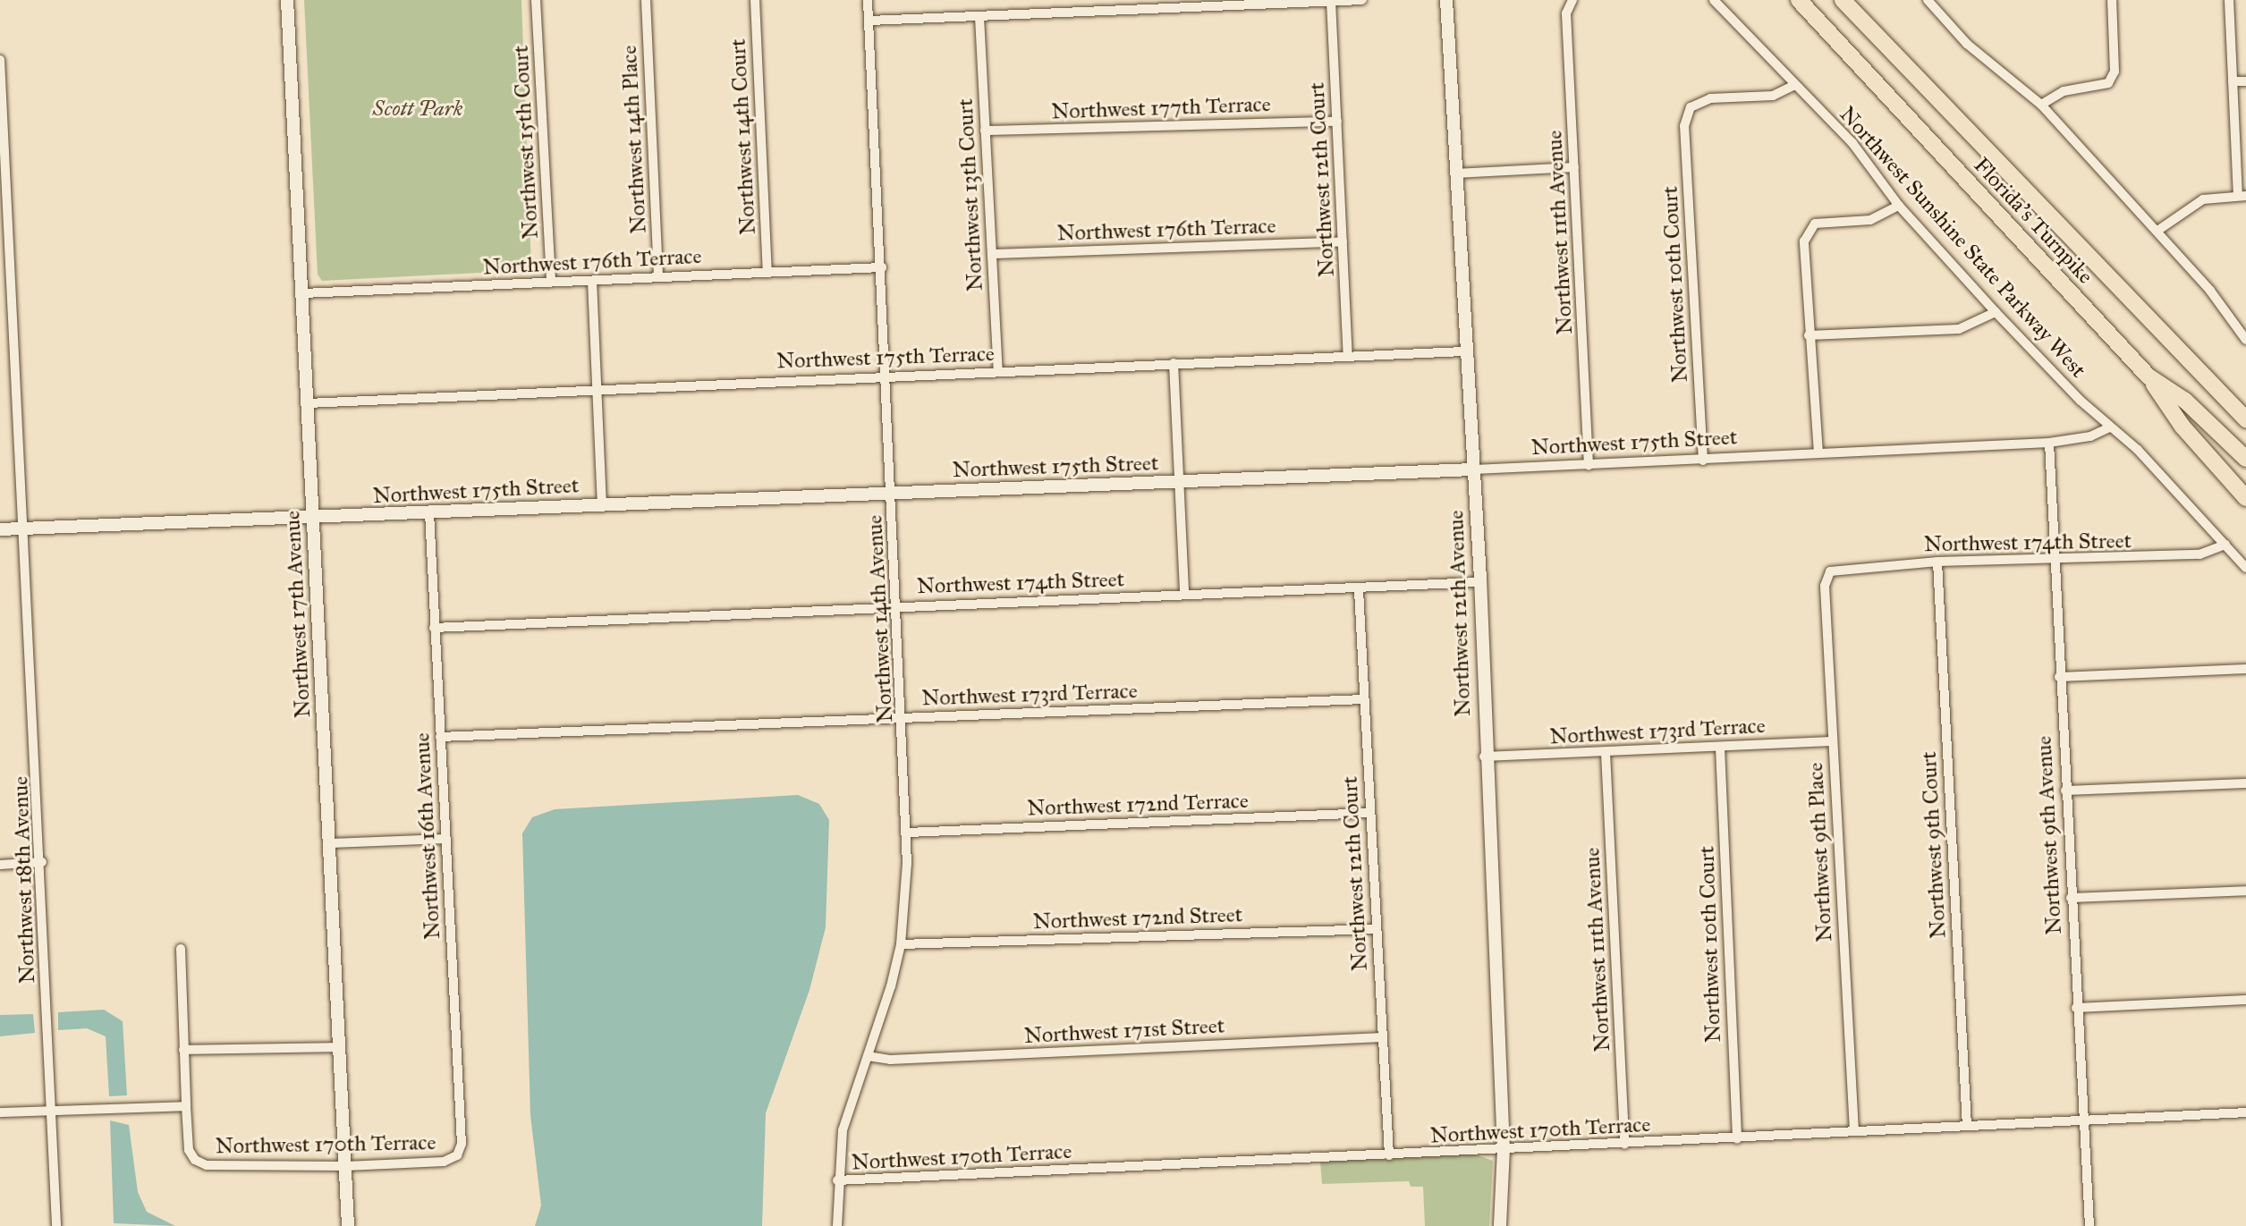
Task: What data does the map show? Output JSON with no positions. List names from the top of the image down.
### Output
{
  "streets": {
    "highway": ["Florida's Turnpike"],
    "street": [
      "Northwest 177th Terrace",
      "Northwest 14th Court",
      "Northwest 14th Place",
      "Northwest 15th Court",
      "Northwest 12th Court",
      "Northwest 13th Court",
      "Northwest 176th Terrace",
      "Northwest 11th Avenue",
      "Northwest Sunshine State Parkway West",
      "Northwest 10th Court",
      "Northwest 175th Terrace",
      "Northwest 175th Street",
      "Northwest 174th Street",
      "Northwest 12th Avenue",
      "Northwest 17th Avenue",
      "Northwest 14th Avenue",
      "Northwest 173rd Terrace",
      "Northwest 172nd Terrace",
      "Northwest 9th Avenue",
      "Northwest 16th Avenue",
      "Northwest 9th Court",
      "Northwest 9th Place",
      "Northwest 18th Avenue",
      "Northwest 172nd Street",
      "Northwest 171st Street",
      "Northwest 170th Terrace"
    ]
  },
  "crossings": [
    ["Northwest 177th Terrace", "Northwest 12th Court"],
    ["Northwest 177th Terrace", "Northwest 13th Court"],
    ["Northwest 14th Court", "Northwest 176th Terrace"],
    ["Northwest 14th Place", "Northwest 176th Terrace"],
    ["Northwest 15th Court", "Northwest 176th Terrace"],
    ["Northwest 12th Court", "Northwest 176th Terrace"],
    ["Northwest 12th Court", "Northwest 175th Terrace"],
    ["Northwest 12th Court", "Northwest 174th Street"],
    ["Northwest 12th Court", "Northwest 173rd Terrace"],
    ["Northwest 12th Court", "Northwest 172nd Terrace"],
    ["Northwest 12th Court", "Northwest 172nd Street"],
    ["Northwest 12th Court", "Northwest 171st Street"],
    ["Northwest 12th Court", "Northwest 170th Terrace"],
    ["Northwest 13th Court", "Northwest 176th Terrace"],
    ["Northwest 13th Court", "Northwest 175th Terrace"],
    ["Northwest 176th Terrace", "Northwest 17th Avenue"],
    ["Northwest 176th Terrace", "Northwest 14th Avenue"],
    ["Northwest 11th Avenue", "Northwest 175th Street"],
    ["Northwest 11th Avenue", "Northwest 173rd Terrace"],
    ["Northwest 11th Avenue", "Northwest 170th Terrace"],
    ["Northwest Sunshine State Parkway West", "Northwest 10th Court"],
    ["Northwest Sunshine State Parkway West", "Northwest 175th Street"],
    ["Northwest Sunshine State Parkway West", "Northwest 174th Street"],
    ["Northwest 10th Court", "Northwest 175th Street"],
    ["Northwest 10th Court", "Northwest 173rd Terrace"],
    ["Northwest 10th Court", "Northwest 170th Terrace"],
    ["Northwest 175th Terrace", "Northwest 12th Avenue"],
    ["Northwest 175th Terrace", "Northwest 17th Avenue"],
    ["Northwest 175th Terrace", "Northwest 14th Avenue"],
    ["Northwest 175th Street", "Northwest 12th Avenue"],
    ["Northwest 175th Street", "Northwest 17th Avenue"],
    ["Northwest 175th Street", "Northwest 14th Avenue"],
    ["Northwest 175th Street", "Northwest 9th Avenue"],
    ["Northwest 175th Street", "Northwest 16th Avenue"],
    ["Northwest 175th Street", "Northwest 18th Avenue"],
    ["Northwest 174th Street", "Northwest 12th Avenue"],
    ["Northwest 174th Street", "Northwest 14th Avenue"],
    ["Northwest 174th Street", "Northwest 9th Avenue"],
    ["Northwest 174th Street", "Northwest 16th Avenue"],
    ["Northwest 174th Street", "Northwest 9th Court"],
    ["Northwest 174th Street", "Northwest 9th Place"],
    ["Northwest 12th Avenue", "Northwest 173rd Terrace"],
    ["Northwest 12th Avenue", "Northwest 170th Terrace"],
    ["Northwest 17th Avenue", "Northwest 170th Terrace"],
    ["Northwest 14th Avenue", "Northwest 173rd Terrace"],
    ["Northwest 14th Avenue", "Northwest 172nd Terrace"],
    ["Northwest 14th Avenue", "Northwest 172nd Street"],
    ["Northwest 14th Avenue", "Northwest 171st Street"],
    ["Northwest 14th Avenue", "Northwest 170th Terrace"],
    ["Northwest 173rd Terrace", "Northwest 16th Avenue"],
    ["Northwest 173rd Terrace", "Northwest 9th Place"],
    ["Northwest 9th Avenue", "Northwest 170th Terrace"],
    ["Northwest 16th Avenue", "Northwest 170th Terrace"],
    ["Northwest 9th Court", "Northwest 170th Terrace"],
    ["Northwest 9th Place", "Northwest 170th Terrace"]
  ],
  "parks": ["Scott Park"]
}
